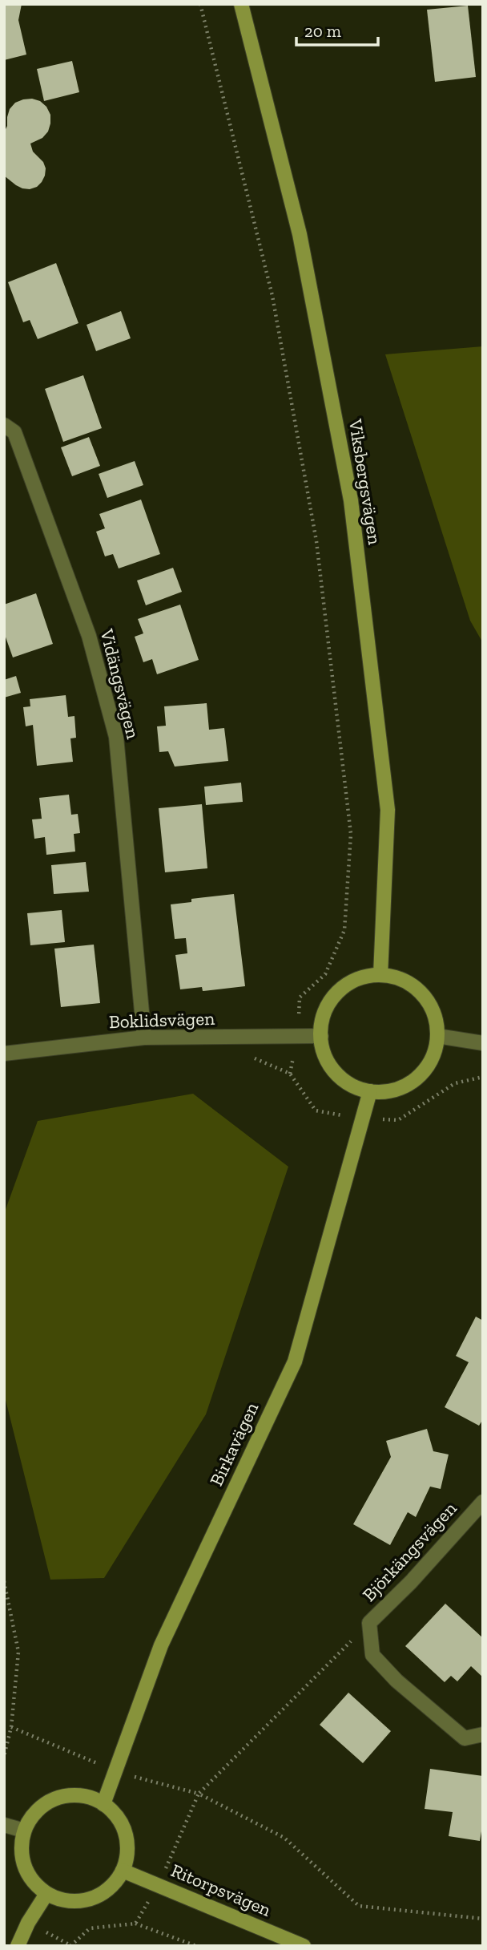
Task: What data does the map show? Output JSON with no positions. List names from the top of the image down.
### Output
{
  "streets": {
    "street": [
      "Viksbergsvägen",
      "Vidängsvägen",
      "Boklidsvägen",
      "Birkavägen",
      "Björkängsvägen",
      "Ritorpsvägen"
    ]
  },
  "crossings": [
    ["Viksbergsvägen", "Boklidsvägen"],
    ["Viksbergsvägen", "Birkavägen"],
    ["Vidängsvägen", "Boklidsvägen"],
    ["Boklidsvägen", "Birkavägen"],
    ["Birkavägen", "Ritorpsvägen"]
  ],
  "scale_bar": "20 m"
}
